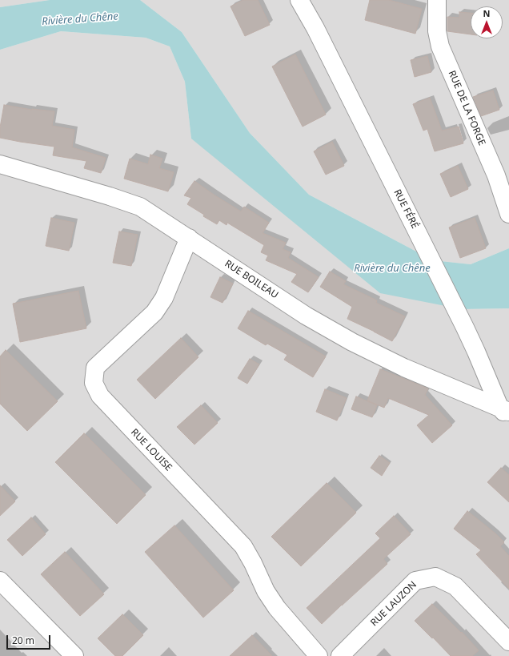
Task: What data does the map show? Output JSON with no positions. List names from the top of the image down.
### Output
{
  "streets": {
    "street": [
      "RUE DE LA FORGE",
      "RUE FÉRÉ",
      "RUE BOILEAU",
      "RUE LOUISE",
      "RUE LAUZON"
    ]
  },
  "crossings": [
    ["RUE FÉRÉ", "RUE BOILEAU"],
    ["RUE BOILEAU", "RUE LOUISE"]
  ],
  "water": ["Rivière du Chêne"],
  "scale_bar": "20 m",
  "north": "top"
}
